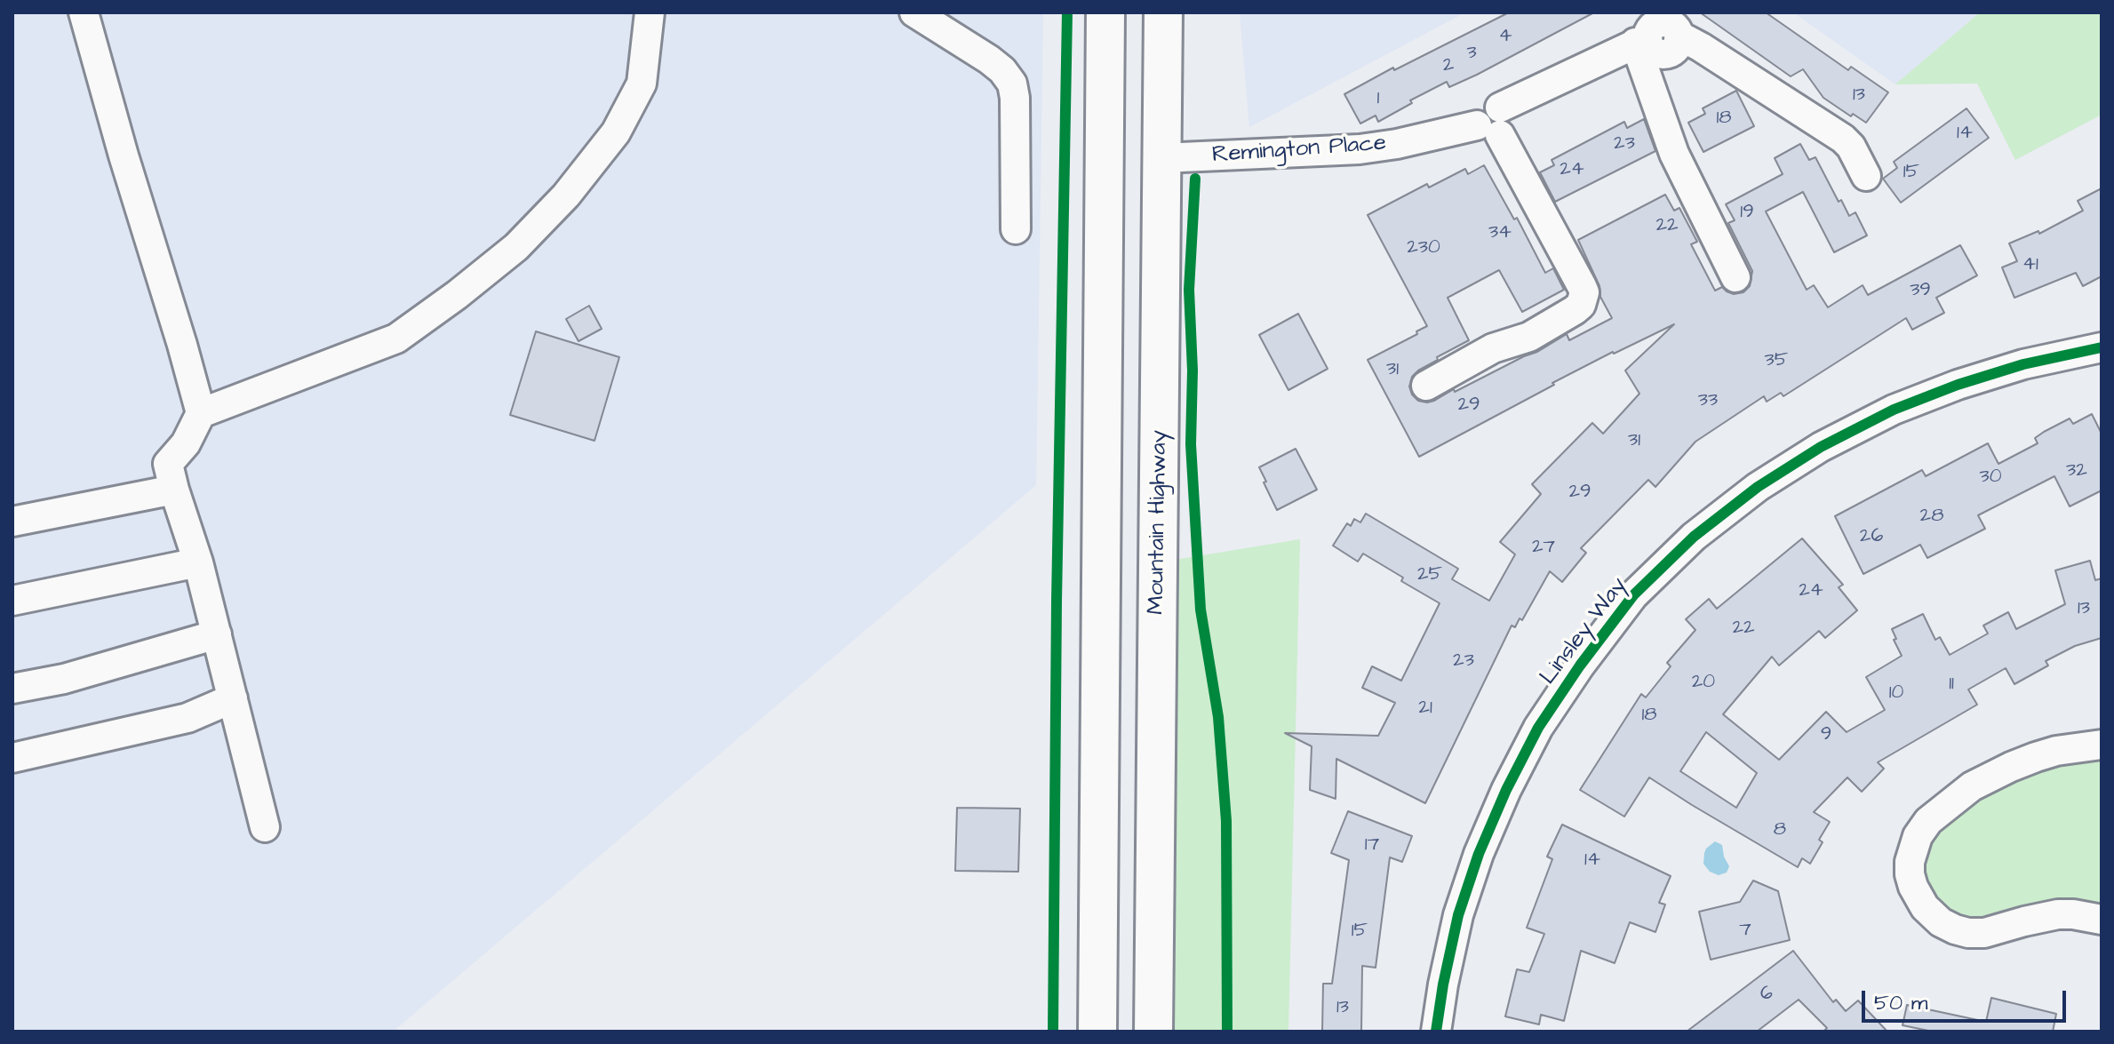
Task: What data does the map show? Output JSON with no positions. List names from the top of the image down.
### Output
{
  "streets": {
    "main road": ["Mountain Highway"],
    "street": ["Remington Place", "Linsley Way"]
  },
  "crossings": [
    ["Remington Place", "Mountain Highway"]
  ],
  "house_numbers": [
    "4",
    "3",
    "2",
    "13",
    "1",
    "18",
    "14",
    "23",
    "24",
    "15",
    "19",
    "22",
    "34",
    "230",
    "41",
    "39",
    "35",
    "31",
    "33",
    "29",
    "31",
    "32",
    "30",
    "29",
    "28",
    "26",
    "27",
    "25",
    "24",
    "13",
    "22",
    "23",
    "20",
    "11",
    "10",
    "21",
    "18",
    "9",
    "8",
    "17",
    "14",
    "7",
    "15",
    "6",
    "13"
  ],
  "scale_bar": "50 m"
}
